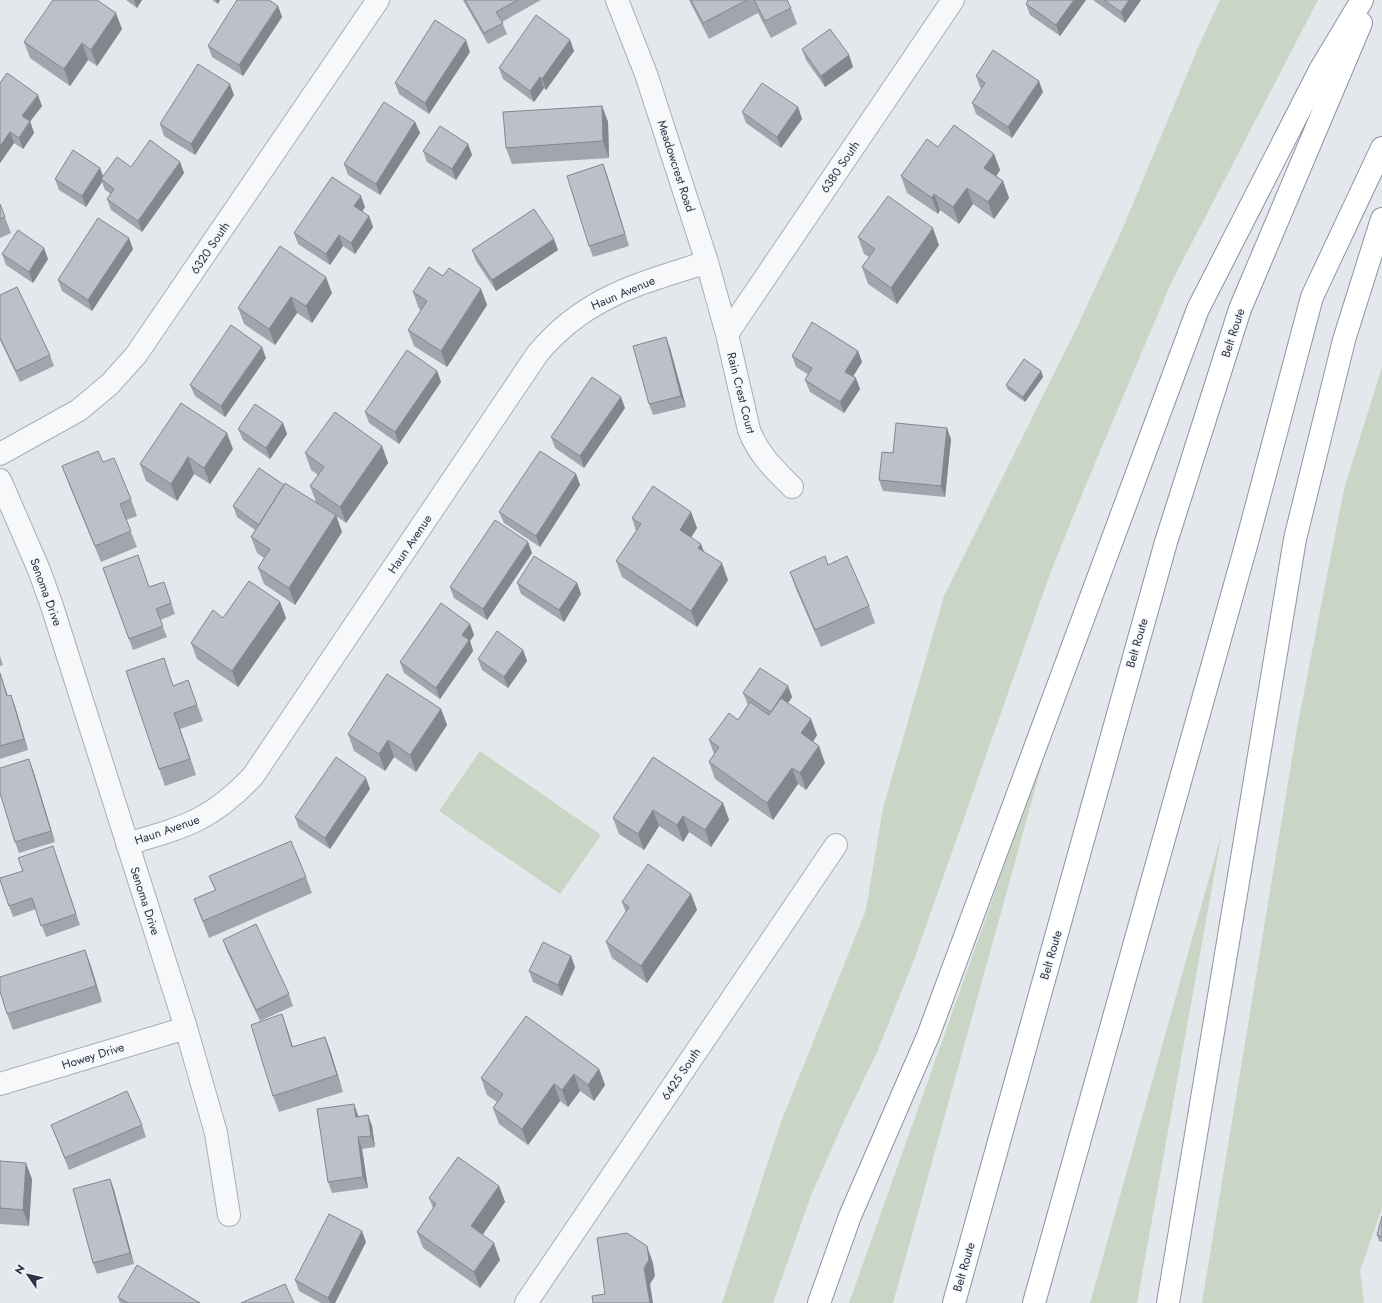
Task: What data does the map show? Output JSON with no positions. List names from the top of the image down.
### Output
{
  "streets": {
    "highway": ["Belt Route"],
    "street": [
      "Meadowcrest Road",
      "6380 South",
      "6320 South",
      "Haun Avenue",
      "Rain Crest Court",
      "Senoma Drive",
      "Howey Drive",
      "6425 South"
    ]
  },
  "crossings": [
    ["Meadowcrest Road", "6380 South"],
    ["Meadowcrest Road", "Haun Avenue"],
    ["Meadowcrest Road", "Rain Crest Court"],
    ["6380 South", "Rain Crest Court"],
    ["Haun Avenue", "Senoma Drive"],
    ["Senoma Drive", "Howey Drive"]
  ],
  "north": "top left"
}
